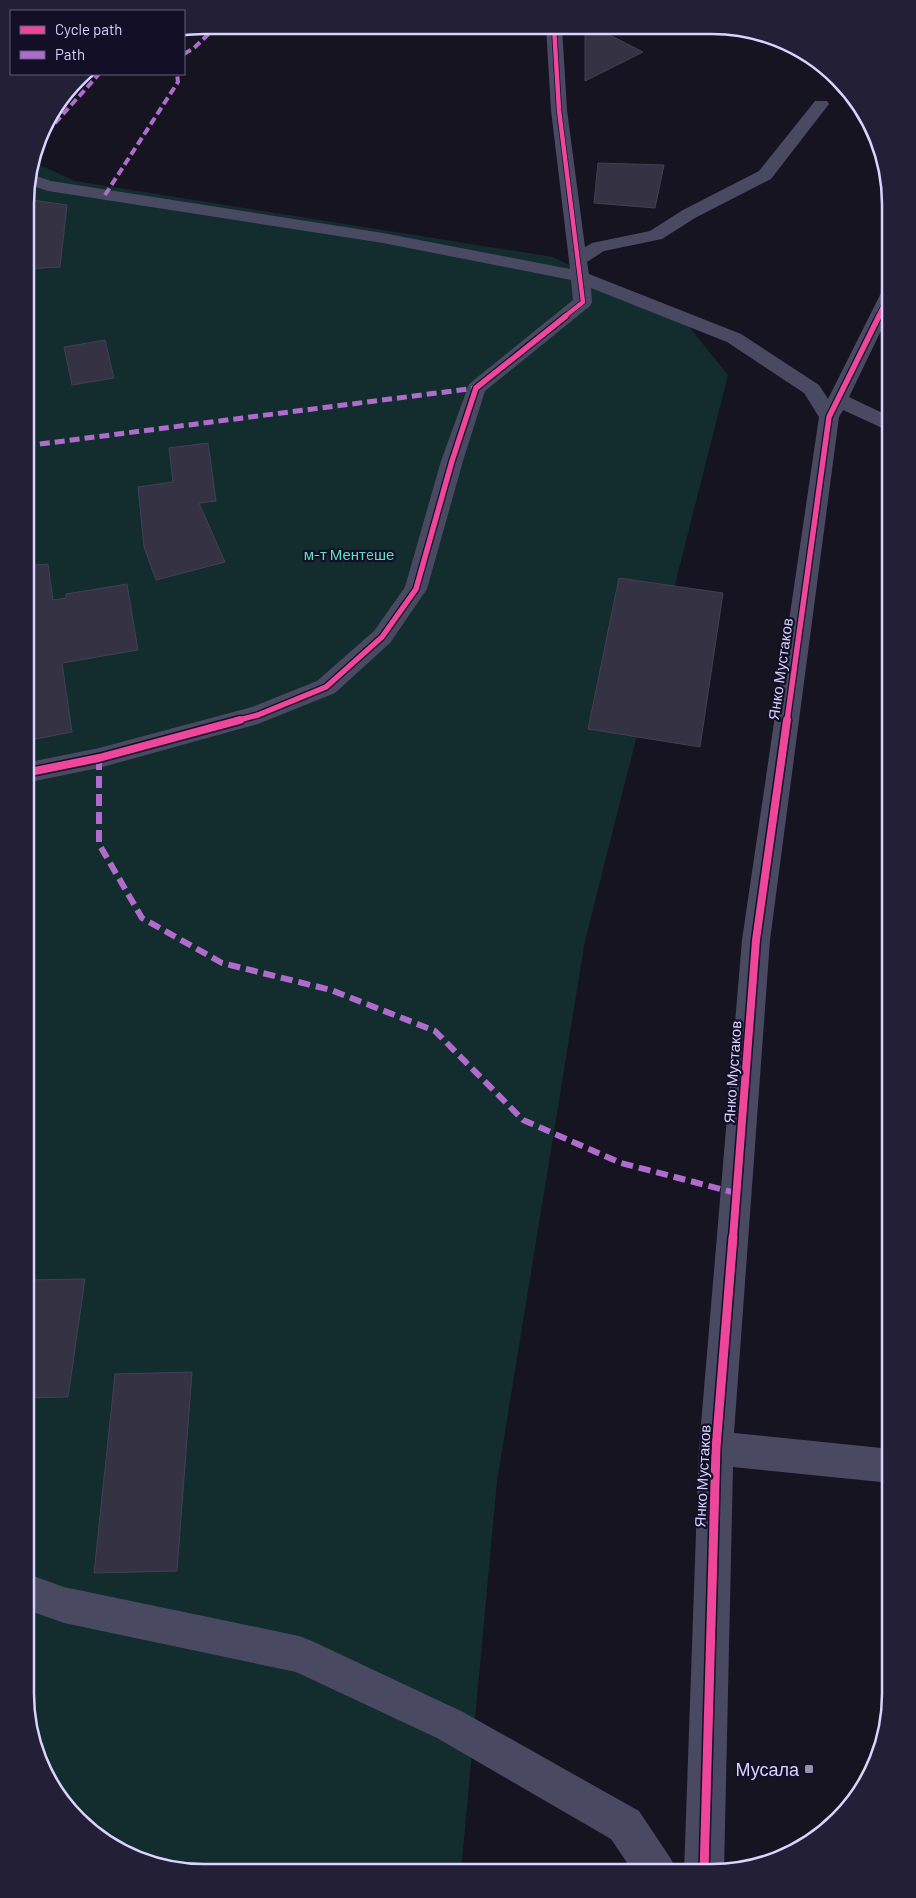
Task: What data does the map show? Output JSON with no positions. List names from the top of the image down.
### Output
{
  "streets": {
    "street": ["Янко Мустаков"]
  },
  "parks": ["м-т Ментeше"],
  "places": {
    "transit": ["Мусала"]
  },
  "legend": ["Cycle path", "Path"]
}
